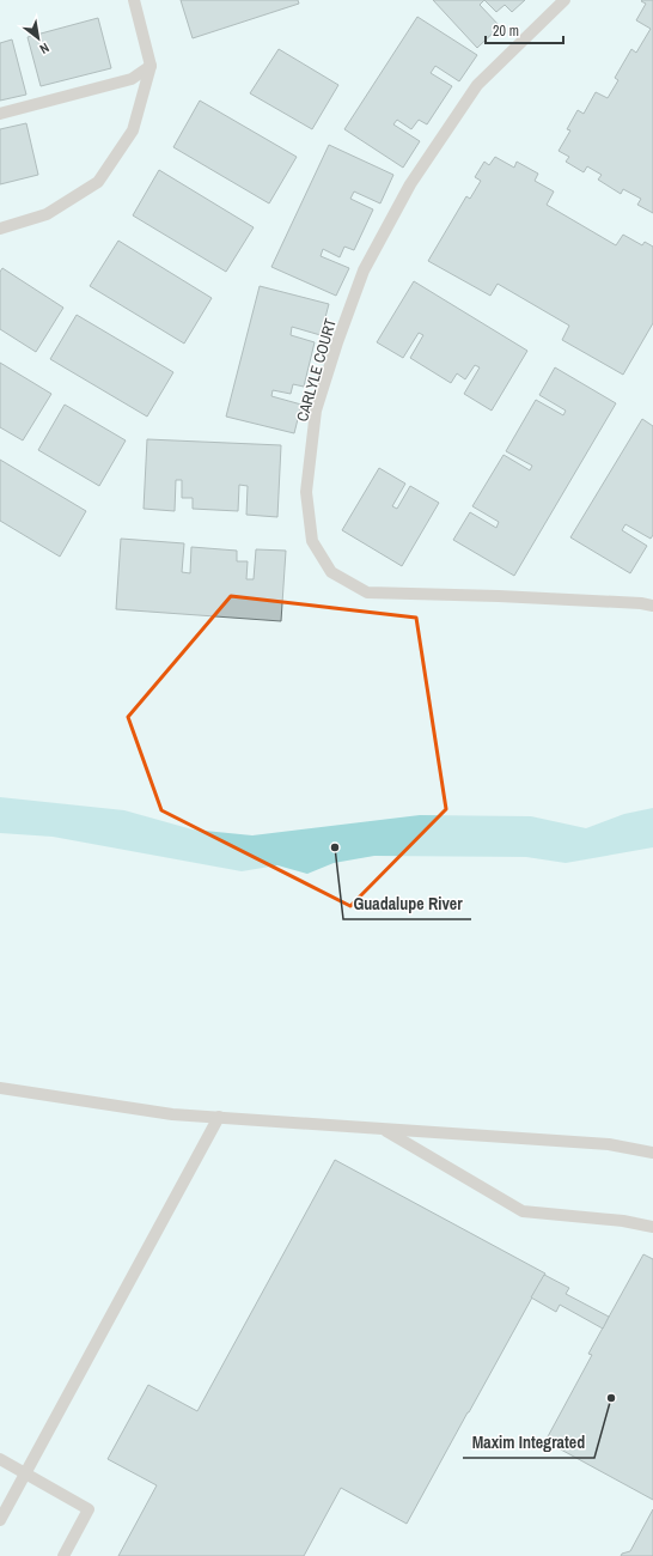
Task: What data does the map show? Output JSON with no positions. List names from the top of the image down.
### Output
{
  "streets": {
    "street": ["CARLYLE COURT"]
  },
  "places": ["Guadalupe River", "Maxim Integrated"],
  "scale_bar": "20 m",
  "north": "bottom right"
}
